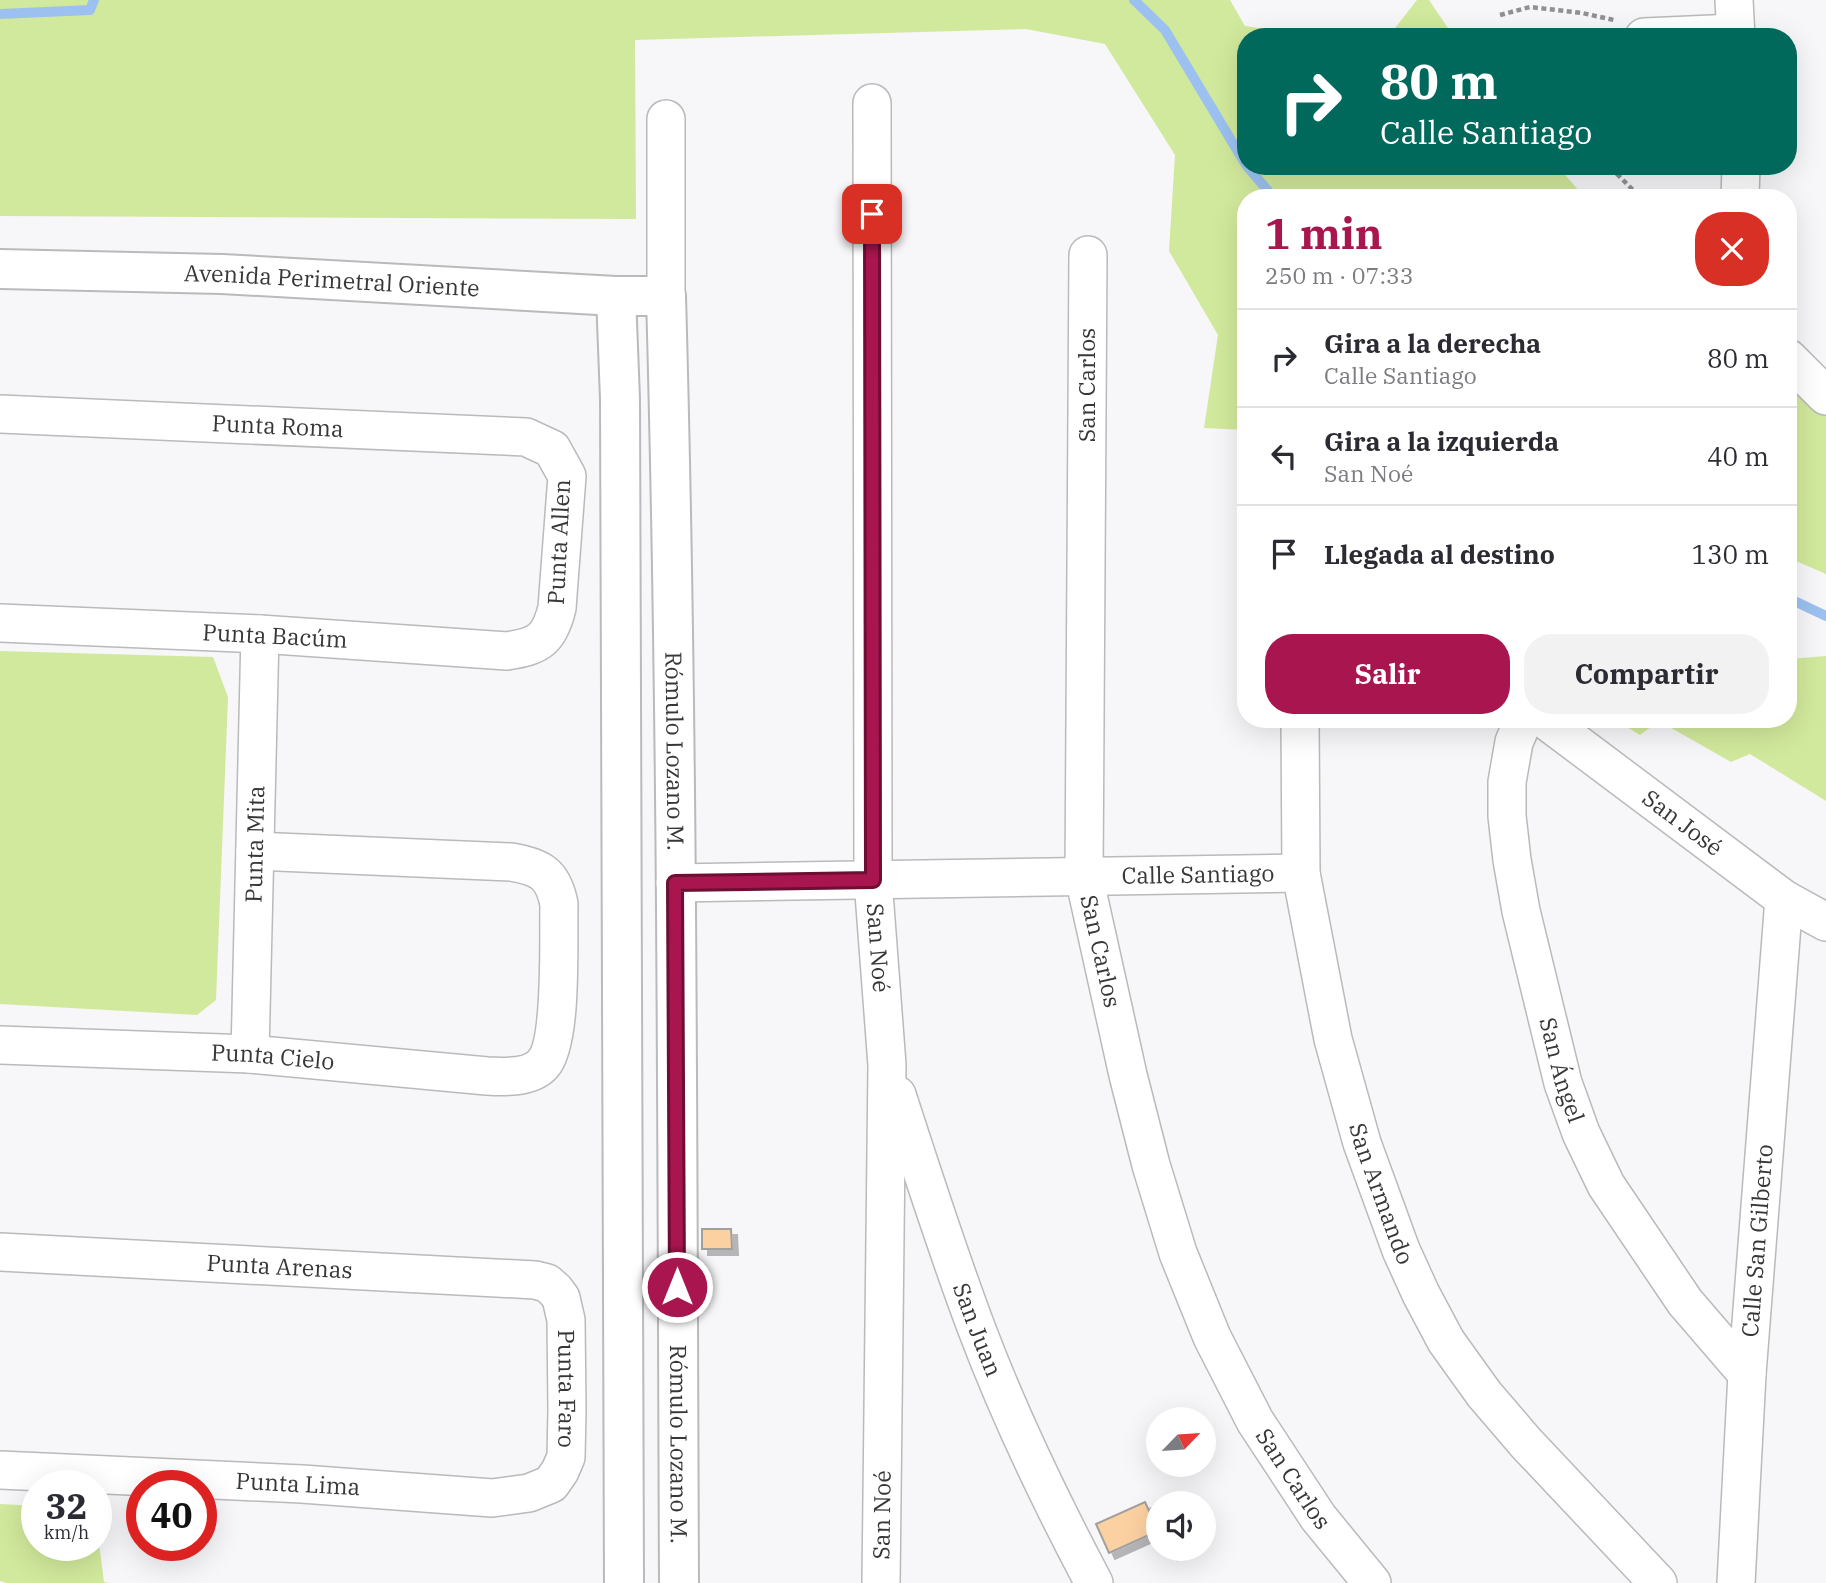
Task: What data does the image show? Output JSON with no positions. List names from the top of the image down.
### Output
{
  "streets": {
    "street": [
      "Avenida Perimetral Oriente",
      "San Carlos",
      "Punta Roma",
      "Punta Allen",
      "Punta Bacúm",
      "Rómulo Lozano M.",
      "San José",
      "Punta Mita",
      "Calle Santiago",
      "San Noé",
      "Punta Cielo",
      "San Ángel",
      "San Armando",
      "Calle San Gilberto",
      "Punta Arenas",
      "San Juan",
      "Punta Faro",
      "Punta Lima"
    ]
  },
  "crossings": [
    ["Avenida Perimetral Oriente", "Rómulo Lozano M."],
    ["San Carlos", "Calle Santiago"],
    ["Punta Roma", "Punta Allen"],
    ["Punta Allen", "Punta Bacúm"],
    ["Punta Bacúm", "Punta Mita"],
    ["Rómulo Lozano M.", "Calle Santiago"],
    ["San José", "Calle San Gilberto"],
    ["Punta Mita", "Punta Cielo"],
    ["Calle Santiago", "San Noé"],
    ["Calle Santiago", "San Armando"],
    ["San Noé", "San Juan"],
    ["San Ángel", "Calle San Gilberto"],
    ["Punta Arenas", "Punta Faro"],
    ["Punta Faro", "Punta Lima"]
  ],
  "north": "top right",
  "page": {
    "turn": ["80 m", "Calle Santiago"],
    "heading": ["1 min", "250 m · 07:33"],
    "list": [
      {
        "name": "Gira a la derecha",
        "note": "Calle Santiago",
        "value": "80 m"
      },
      {
        "name": "Gira a la izquierda",
        "note": "San Noé",
        "value": "40 m"
      },
      {
        "name": "Llegada al destino",
        "value": "130 m"
      }
    ],
    "buttons": ["Salir", "Compartir"],
    "speed": "32 km/h",
    "limit": "40"
  }
}
